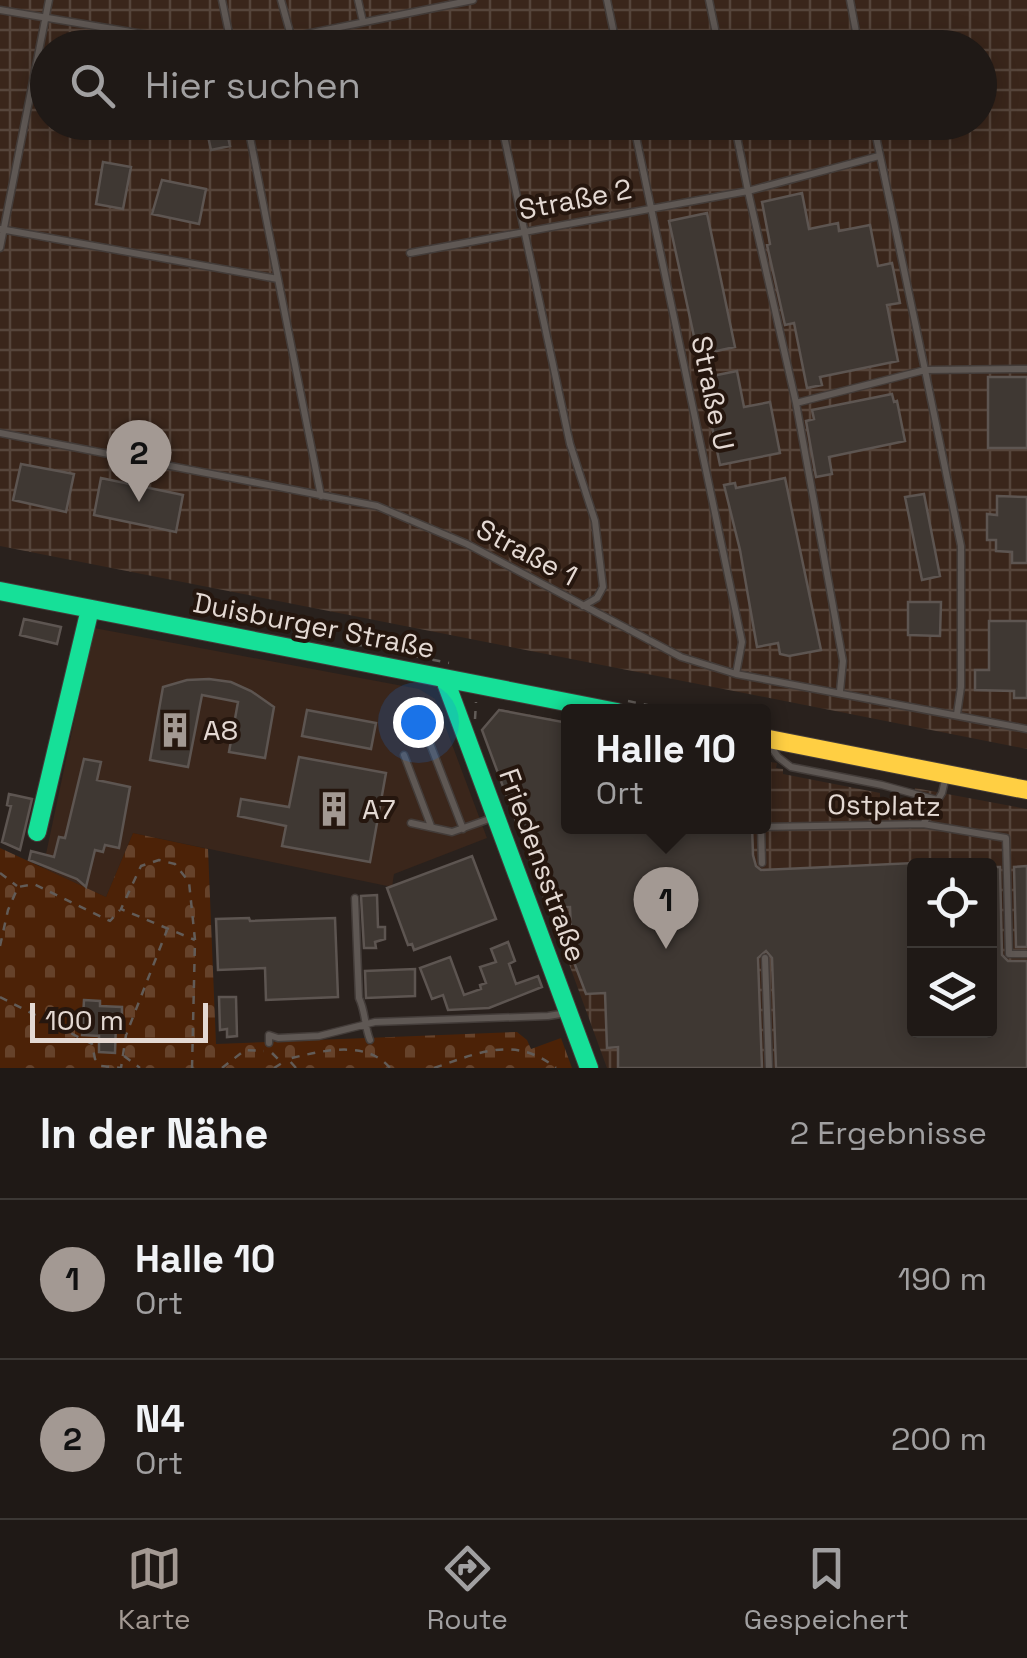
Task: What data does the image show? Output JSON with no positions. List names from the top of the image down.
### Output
{
  "streets": {
    "main road": ["Duisburger Straße", "Friedensstraße"],
    "lane": [
      "Straße 2",
      "Straße U",
      "Straße 1",
      "Ostplatz"
    ]
  },
  "crossings": [
    ["Straße 2", "Straße U"],
    ["Straße U", "Straße 1"],
    ["Duisburger Straße", "Friedensstraße"]
  ],
  "places": {
    "building": ["A8", "A7"]
  },
  "scale_bar": "100 m",
  "page": {
    "search": "Hier suchen",
    "pins": ["2", "1"],
    "popup": ["Halle 10", "Ort"],
    "scale": "100 m",
    "heading": ["In der Nähe", "2 Ergebnisse"],
    "list": [
      {
        "mark": "1",
        "name": "Halle 10",
        "note": "Ort",
        "value": "190 m"
      },
      {
        "mark": "2",
        "name": "N4",
        "note": "Ort",
        "value": "200 m"
      }
    ],
    "nav": ["Karte", "Route", "Gespeichert"]
  }
}
